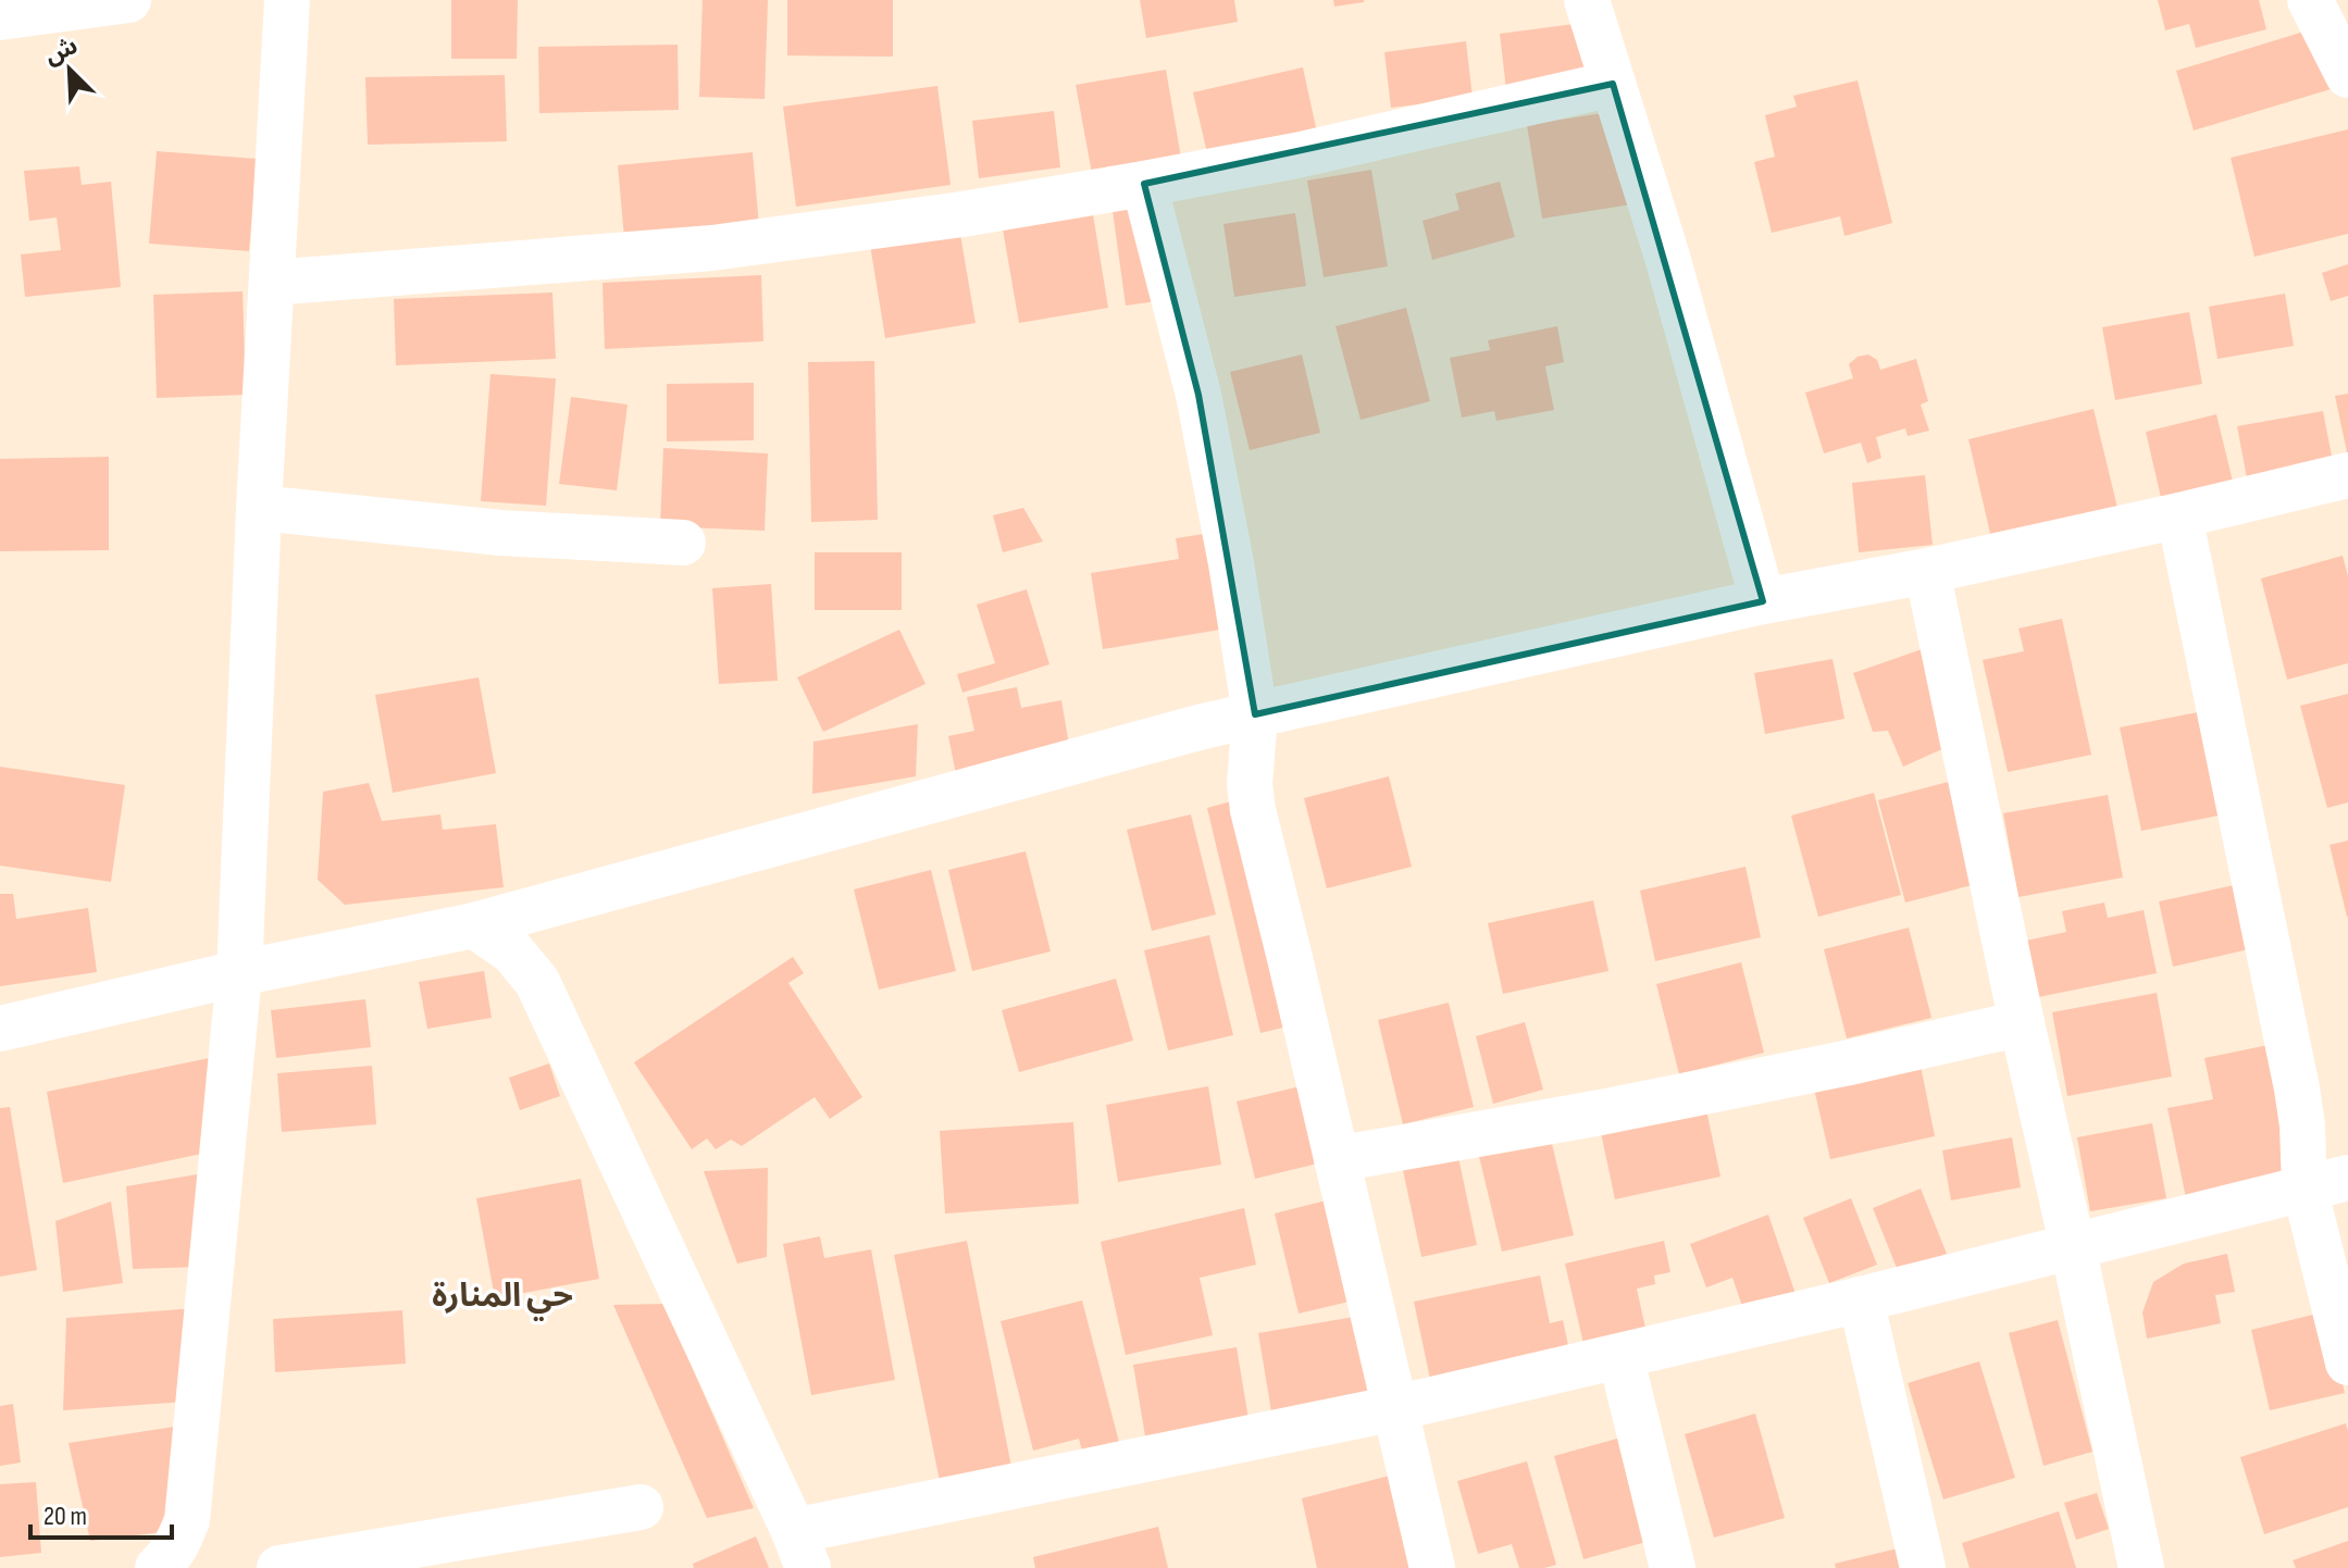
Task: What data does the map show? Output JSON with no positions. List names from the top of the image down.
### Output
{
  "districts": ["حي المنارة"],
  "scale_bar": "20 m",
  "north": "top left"
}
